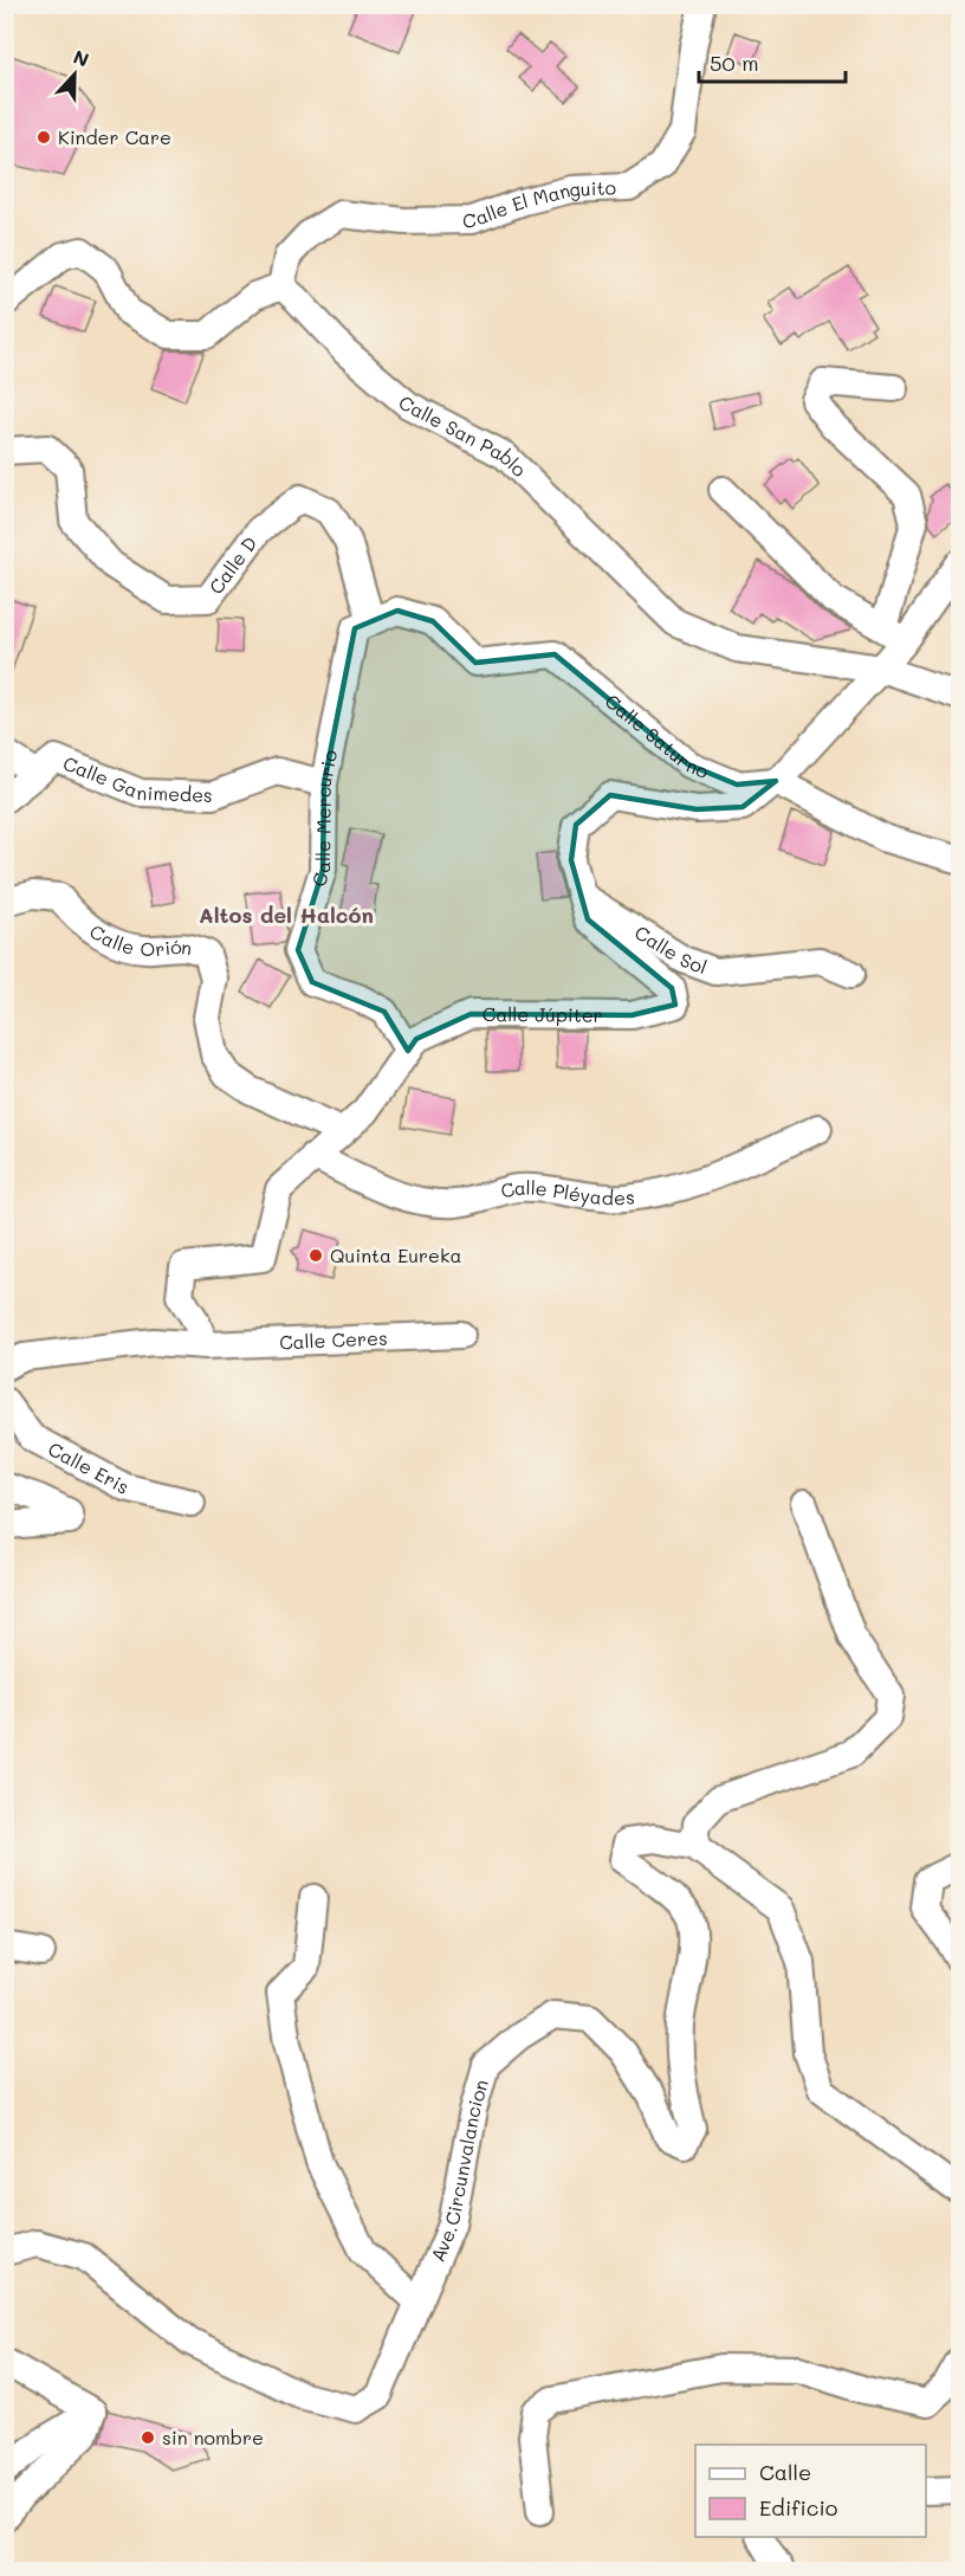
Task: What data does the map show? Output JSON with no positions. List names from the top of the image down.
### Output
{
  "streets": {
    "street": [
      "Calle El Manguito",
      "Calle San Pablo",
      "Calle D",
      "Calle Saturno",
      "Calle Ganimedes",
      "Calle Mercurio",
      "Calle Orión",
      "Calle Sol",
      "Calle Júpiter",
      "Calle Pléyades",
      "Calle Ceres",
      "Calle Eris",
      "Ave.Circunvalancion"
    ]
  },
  "crossings": [
    ["Calle El Manguito", "Calle San Pablo"],
    ["Calle San Pablo", "Calle Júpiter"],
    ["Calle D", "Calle Saturno"],
    ["Calle D", "Calle Mercurio"],
    ["Calle Saturno", "Calle Mercurio"],
    ["Calle Saturno", "Calle Júpiter"],
    ["Calle Ganimedes", "Calle Mercurio"],
    ["Calle Mercurio", "Calle Júpiter"],
    ["Calle Orión", "Calle Júpiter"],
    ["Calle Sol", "Calle Júpiter"],
    ["Calle Júpiter", "Calle Pléyades"],
    ["Calle Júpiter", "Calle Ceres"]
  ],
  "districts": ["Altos del Halcón"],
  "places": ["Kinder Care", "Quinta Eureka", "sin nombre"],
  "legend": ["Calle", "Edificio"],
  "scale_bar": "50 m",
  "north": "top"
}
